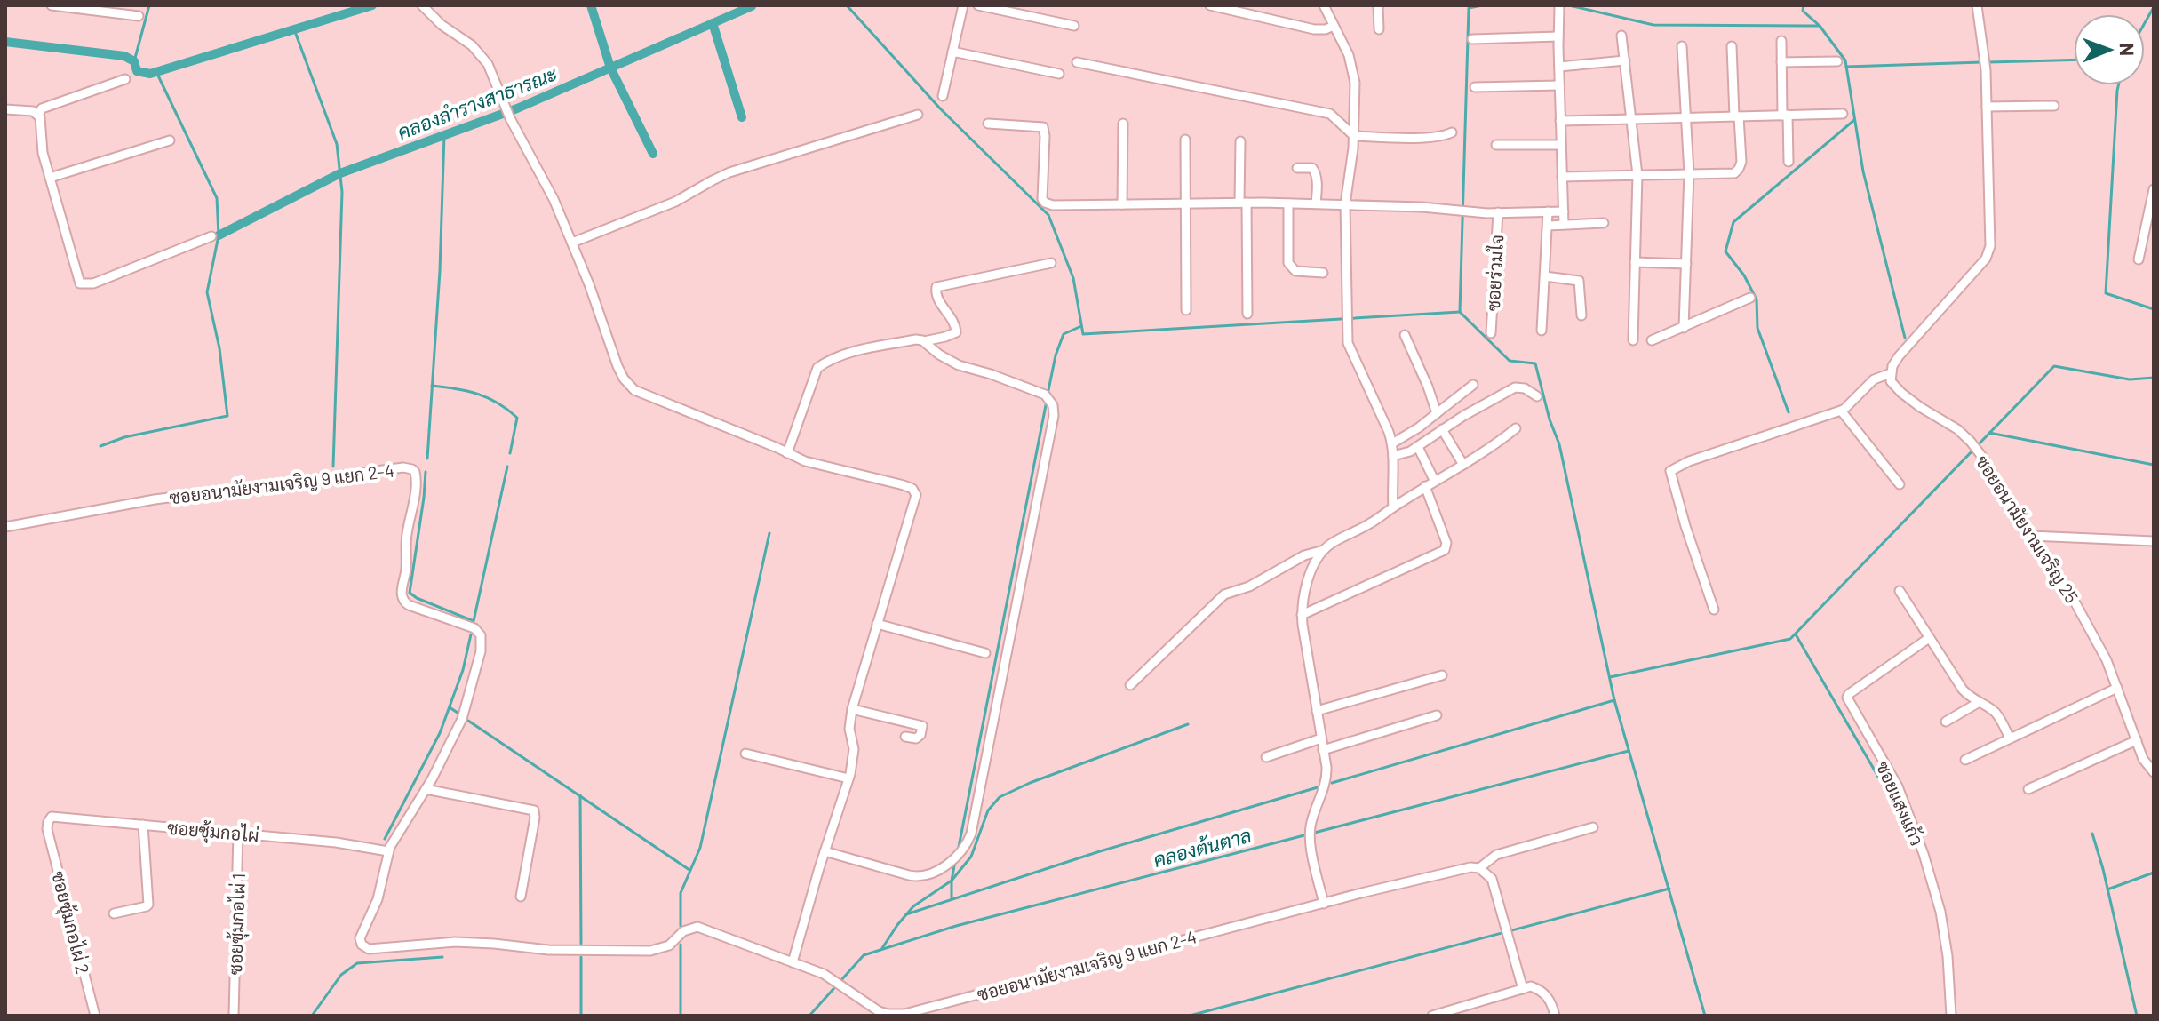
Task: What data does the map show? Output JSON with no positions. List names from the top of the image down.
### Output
{
  "streets": {
    "street": [
      "ซอยร่วมใจ",
      "ซอยอนามัยงามเจริญ 9 แยก 2-4",
      "ซอยอนามัยงามเจริญ 25",
      "ซอยแสงแก้ว",
      "ซอยซุ้มกอไผ่",
      "ซอยซุ้มกอไผ่ 2",
      "ซอยซุ้มกอไผ่ 1"
    ]
  },
  "crossings": [
    ["ซอยอนามัยงามเจริญ 9 แยก 2-4", "ซอยซุ้มกอไผ่"],
    ["ซอยซุ้มกอไผ่", "ซอยซุ้มกอไผ่ 2"],
    ["ซอยซุ้มกอไผ่", "ซอยซุ้มกอไผ่ 1"]
  ],
  "water": ["คลองลำรางสาธารณะ", "คลองต้นตาล"],
  "north": "right"
}
